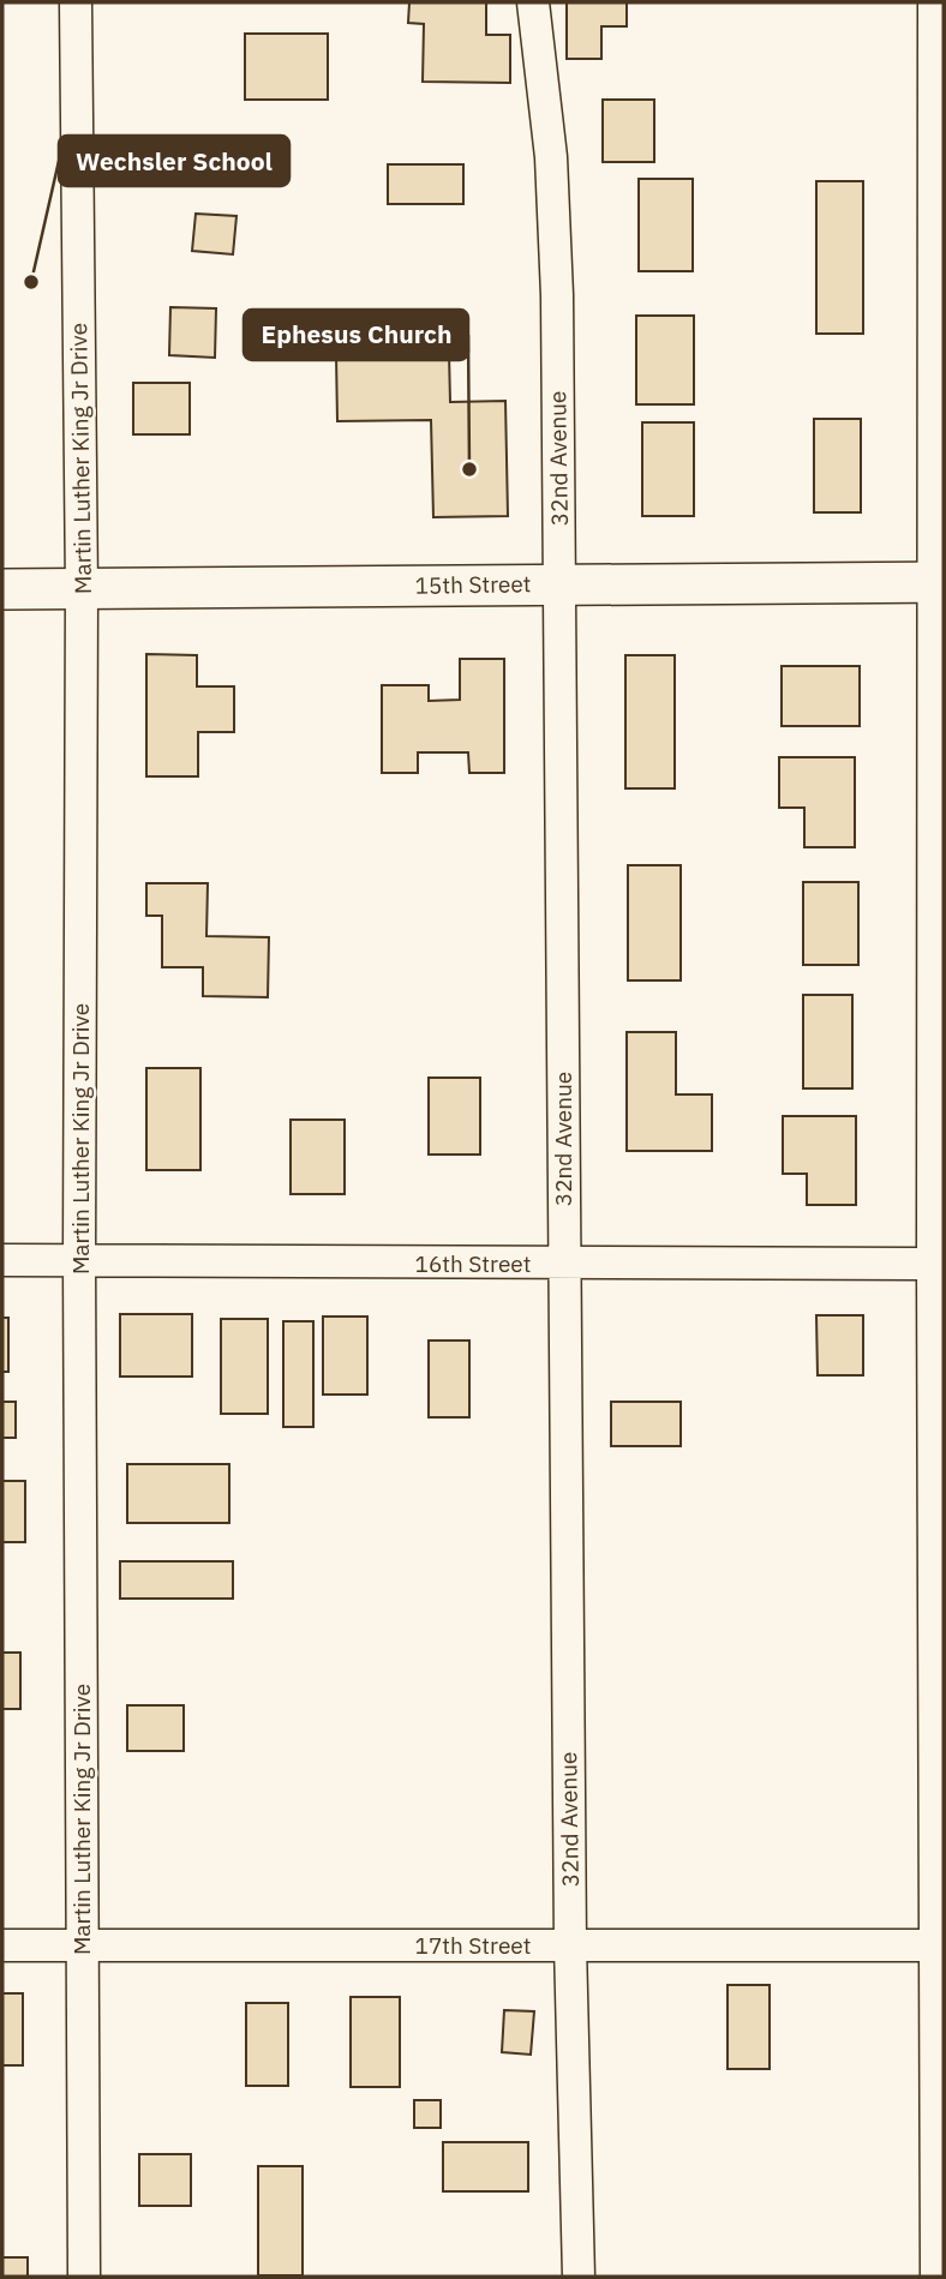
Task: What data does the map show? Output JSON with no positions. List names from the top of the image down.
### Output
{
  "streets": {
    "street": [
      "Martin Luther King Jr Drive",
      "32nd Avenue",
      "15th Street",
      "16th Street",
      "17th Street"
    ]
  },
  "crossings": [
    ["Martin Luther King Jr Drive", "15th Street"],
    ["Martin Luther King Jr Drive", "16th Street"],
    ["Martin Luther King Jr Drive", "17th Street"],
    ["32nd Avenue", "15th Street"],
    ["32nd Avenue", "16th Street"],
    ["32nd Avenue", "17th Street"]
  ],
  "places": ["Wechsler School", "Ephesus Church"]
}
